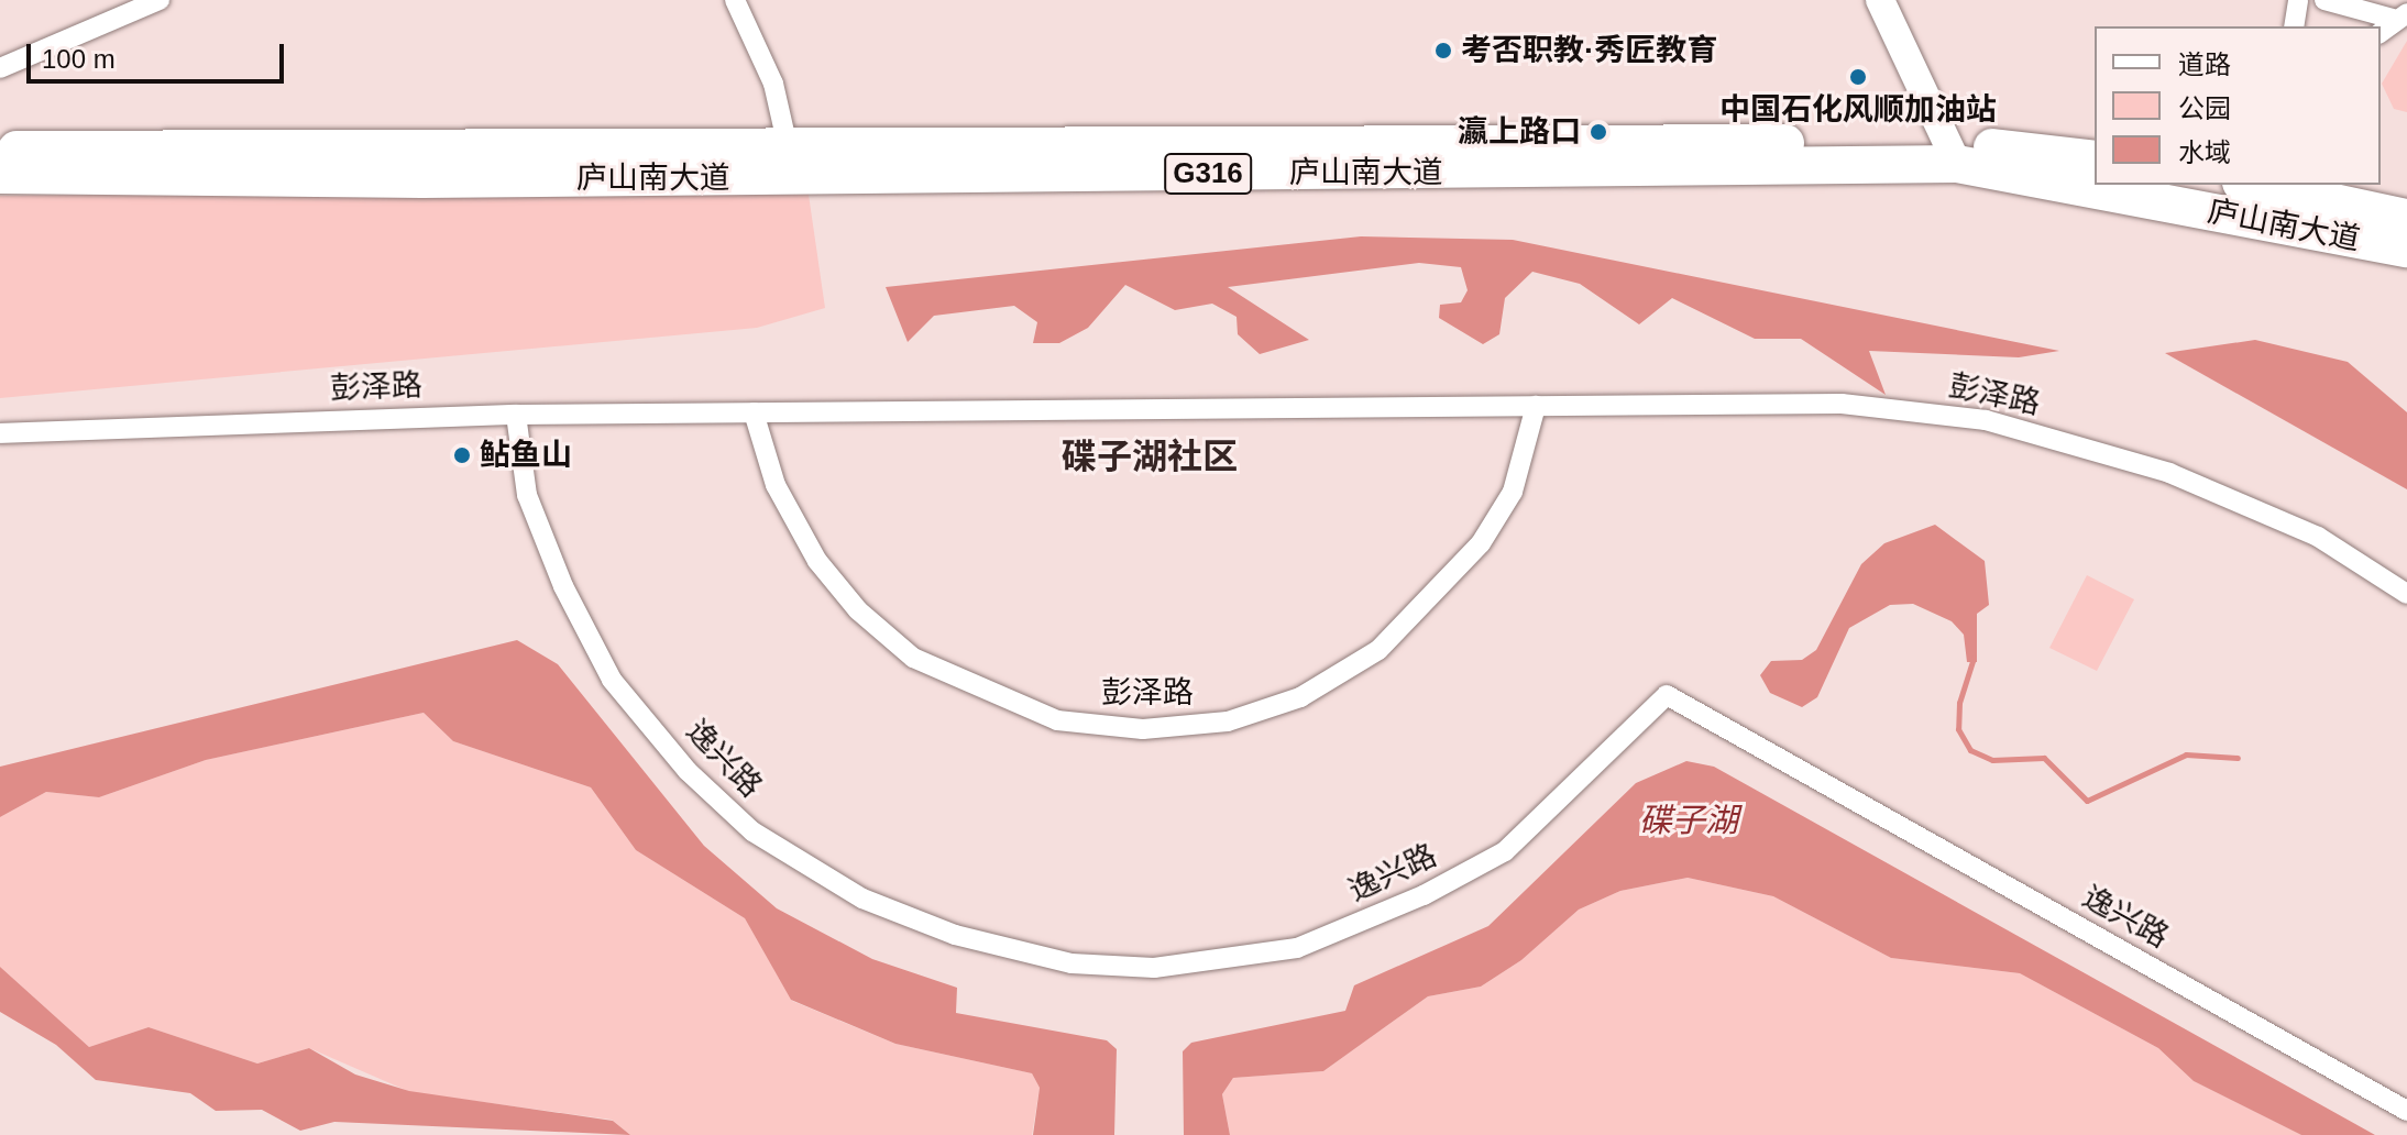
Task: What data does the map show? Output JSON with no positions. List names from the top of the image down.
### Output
{
  "streets": {
    "highway": ["庐山南大道", "G316"],
    "street": ["彭泽路", "逸兴路"]
  },
  "crossings": [
    ["彭泽路", "逸兴路"]
  ],
  "districts": ["碟子湖社区"],
  "water": ["碟子湖"],
  "places": [
    "考否职教·秀匠教育",
    "中国石化风顺加油站",
    "瀛上路口",
    "鲇鱼山"
  ],
  "legend": ["道路", "公园", "水域"],
  "scale_bar": "100 m"
}
